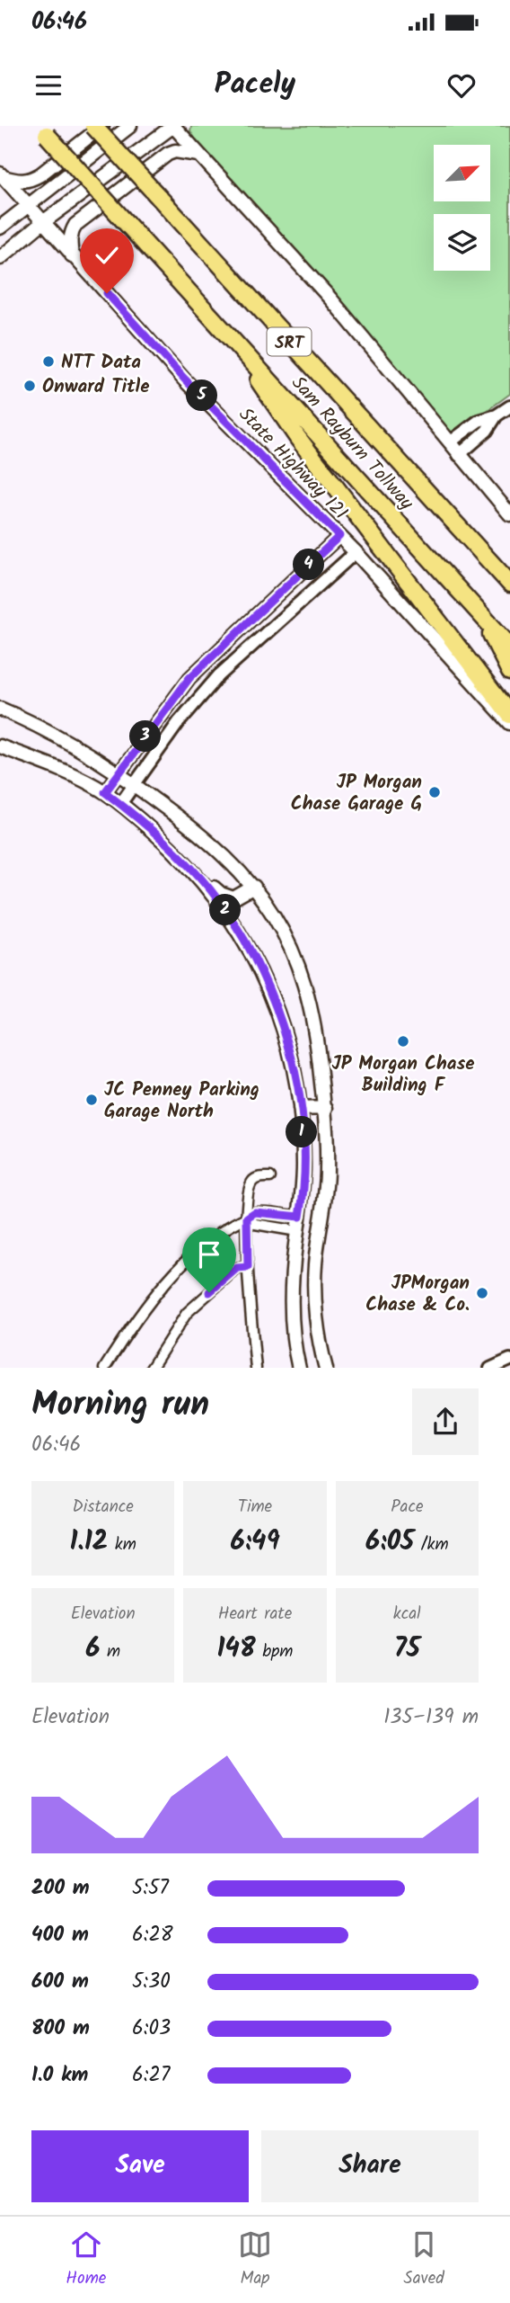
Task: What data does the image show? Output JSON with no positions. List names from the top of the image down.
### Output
{
  "streets": {
    "highway": ["SRT", "Sam Rayburn Tollway"],
    "main road": ["State Highway 121"]
  },
  "places": [
    "NTT Data",
    "Onward Title",
    "JP Morgan Chase Garage G",
    "JP Morgan Chase Building F",
    "JC Penney Parking Garage North",
    "JPMorgan Chase & Co."
  ],
  "north": "top right",
  "page": {
    "status": "06:46",
    "header": "Pacely",
    "pins": [
      "5",
      "4",
      "3",
      "2",
      "1"
    ],
    "heading": ["Morning run", "06:46"],
    "stats": [
      ["Distance", "1.12 km"],
      ["Time", "6:49"],
      ["Pace", "6:05 /km"],
      ["Elevation", "6 m"],
      ["Heart rate", "148 bpm"],
      ["kcal", "75"]
    ],
    "chart": ["Elevation", "135–139 m"],
    "list": [
      {
        "name": "200 m",
        "note": "5:57"
      },
      {
        "name": "400 m",
        "note": "6:28"
      },
      {
        "name": "600 m",
        "note": "5:30"
      },
      {
        "name": "800 m",
        "note": "6:03"
      },
      {
        "name": "1.0 km",
        "note": "6:27"
      }
    ],
    "buttons": ["Save", "Share"],
    "tabs": ["Home", "Map", "Saved"]
  }
}
